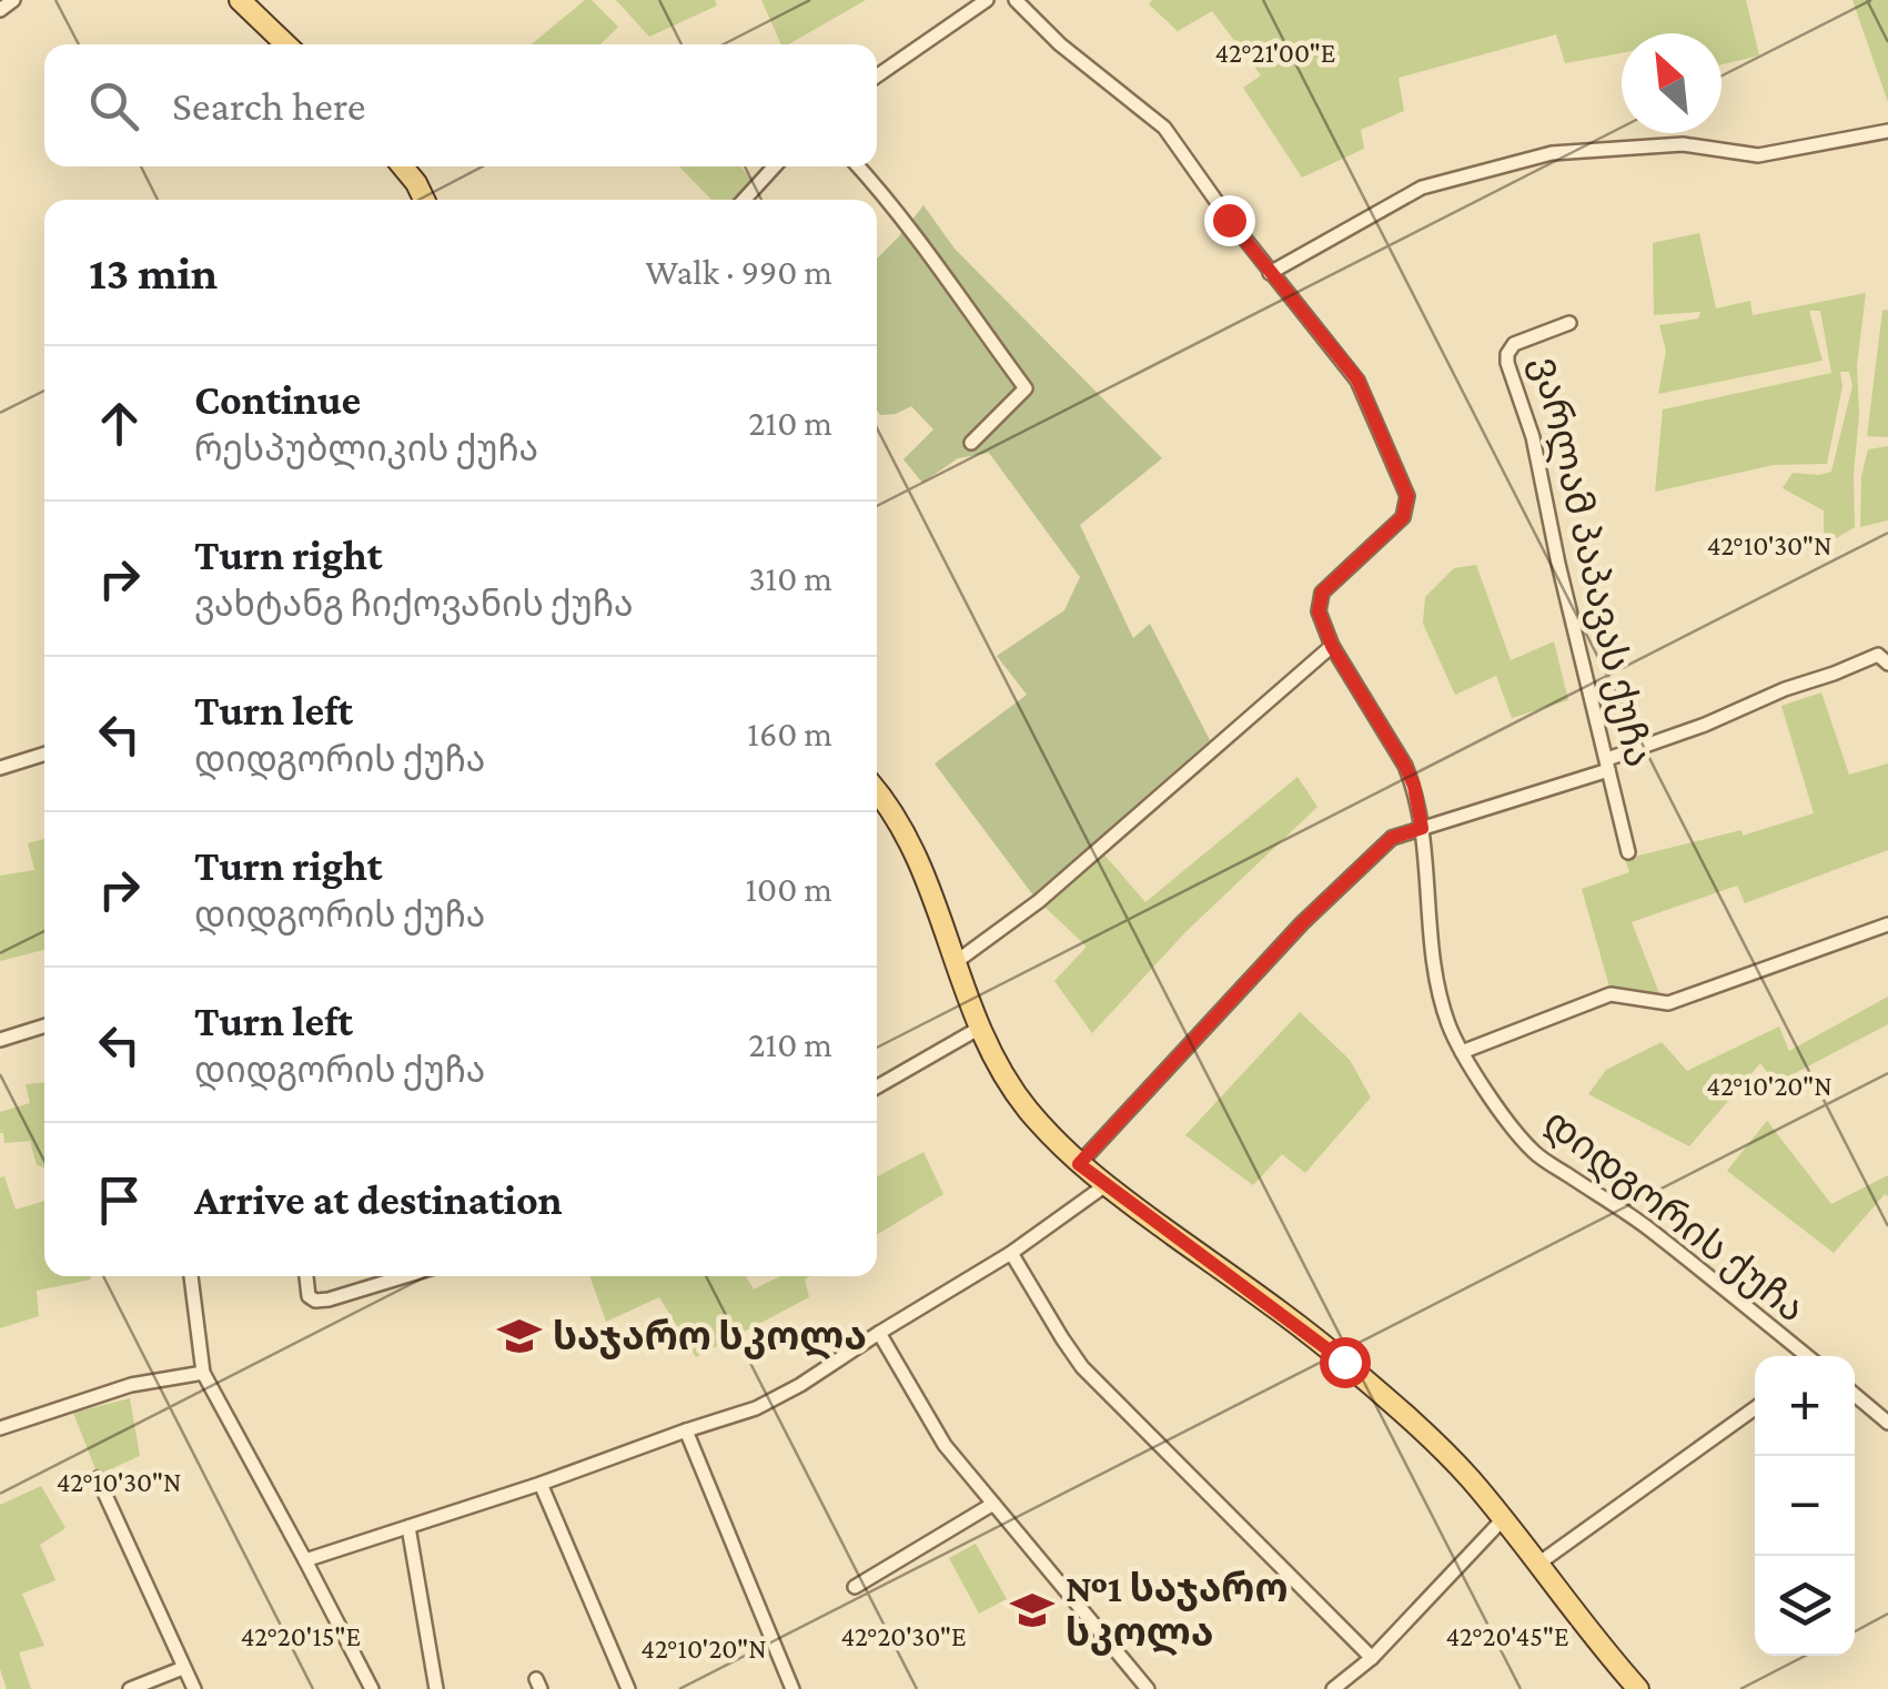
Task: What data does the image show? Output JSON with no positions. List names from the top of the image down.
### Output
{
  "streets": {
    "street": ["ვარლამ პაპავას ქუჩა", "დიდგორის ქუჩა"]
  },
  "places": {
    "school or university": ["საჯარო სკოლა", "№1 საჯარო სკოლა"]
  },
  "north": "top left",
  "page": {
    "search": "Search here",
    "heading": ["13 min", "Walk · 990 m"],
    "list": [
      ["Continue", "რესპუბლიკის ქუჩა", "210 m"],
      ["Turn right", "ვახტანგ ჩიქოვანის ქუჩა", "310 m"],
      ["Turn left", "დიდგორის ქუჩა", "160 m"],
      ["Turn right", "დიდგორის ქუჩა", "100 m"],
      ["Turn left", "დიდგორის ქუჩა", "210 m"],
      "Arrive at destination"
    ],
    "map_buttons": ["+", "−"]
  },
  "coordinates": [
    "42°21'00\"E",
    "42°10'30\"N",
    "42°10'20\"N",
    "42°20'15\"E",
    "42°20'30\"E",
    "42°20'45\"E"
  ]
}
